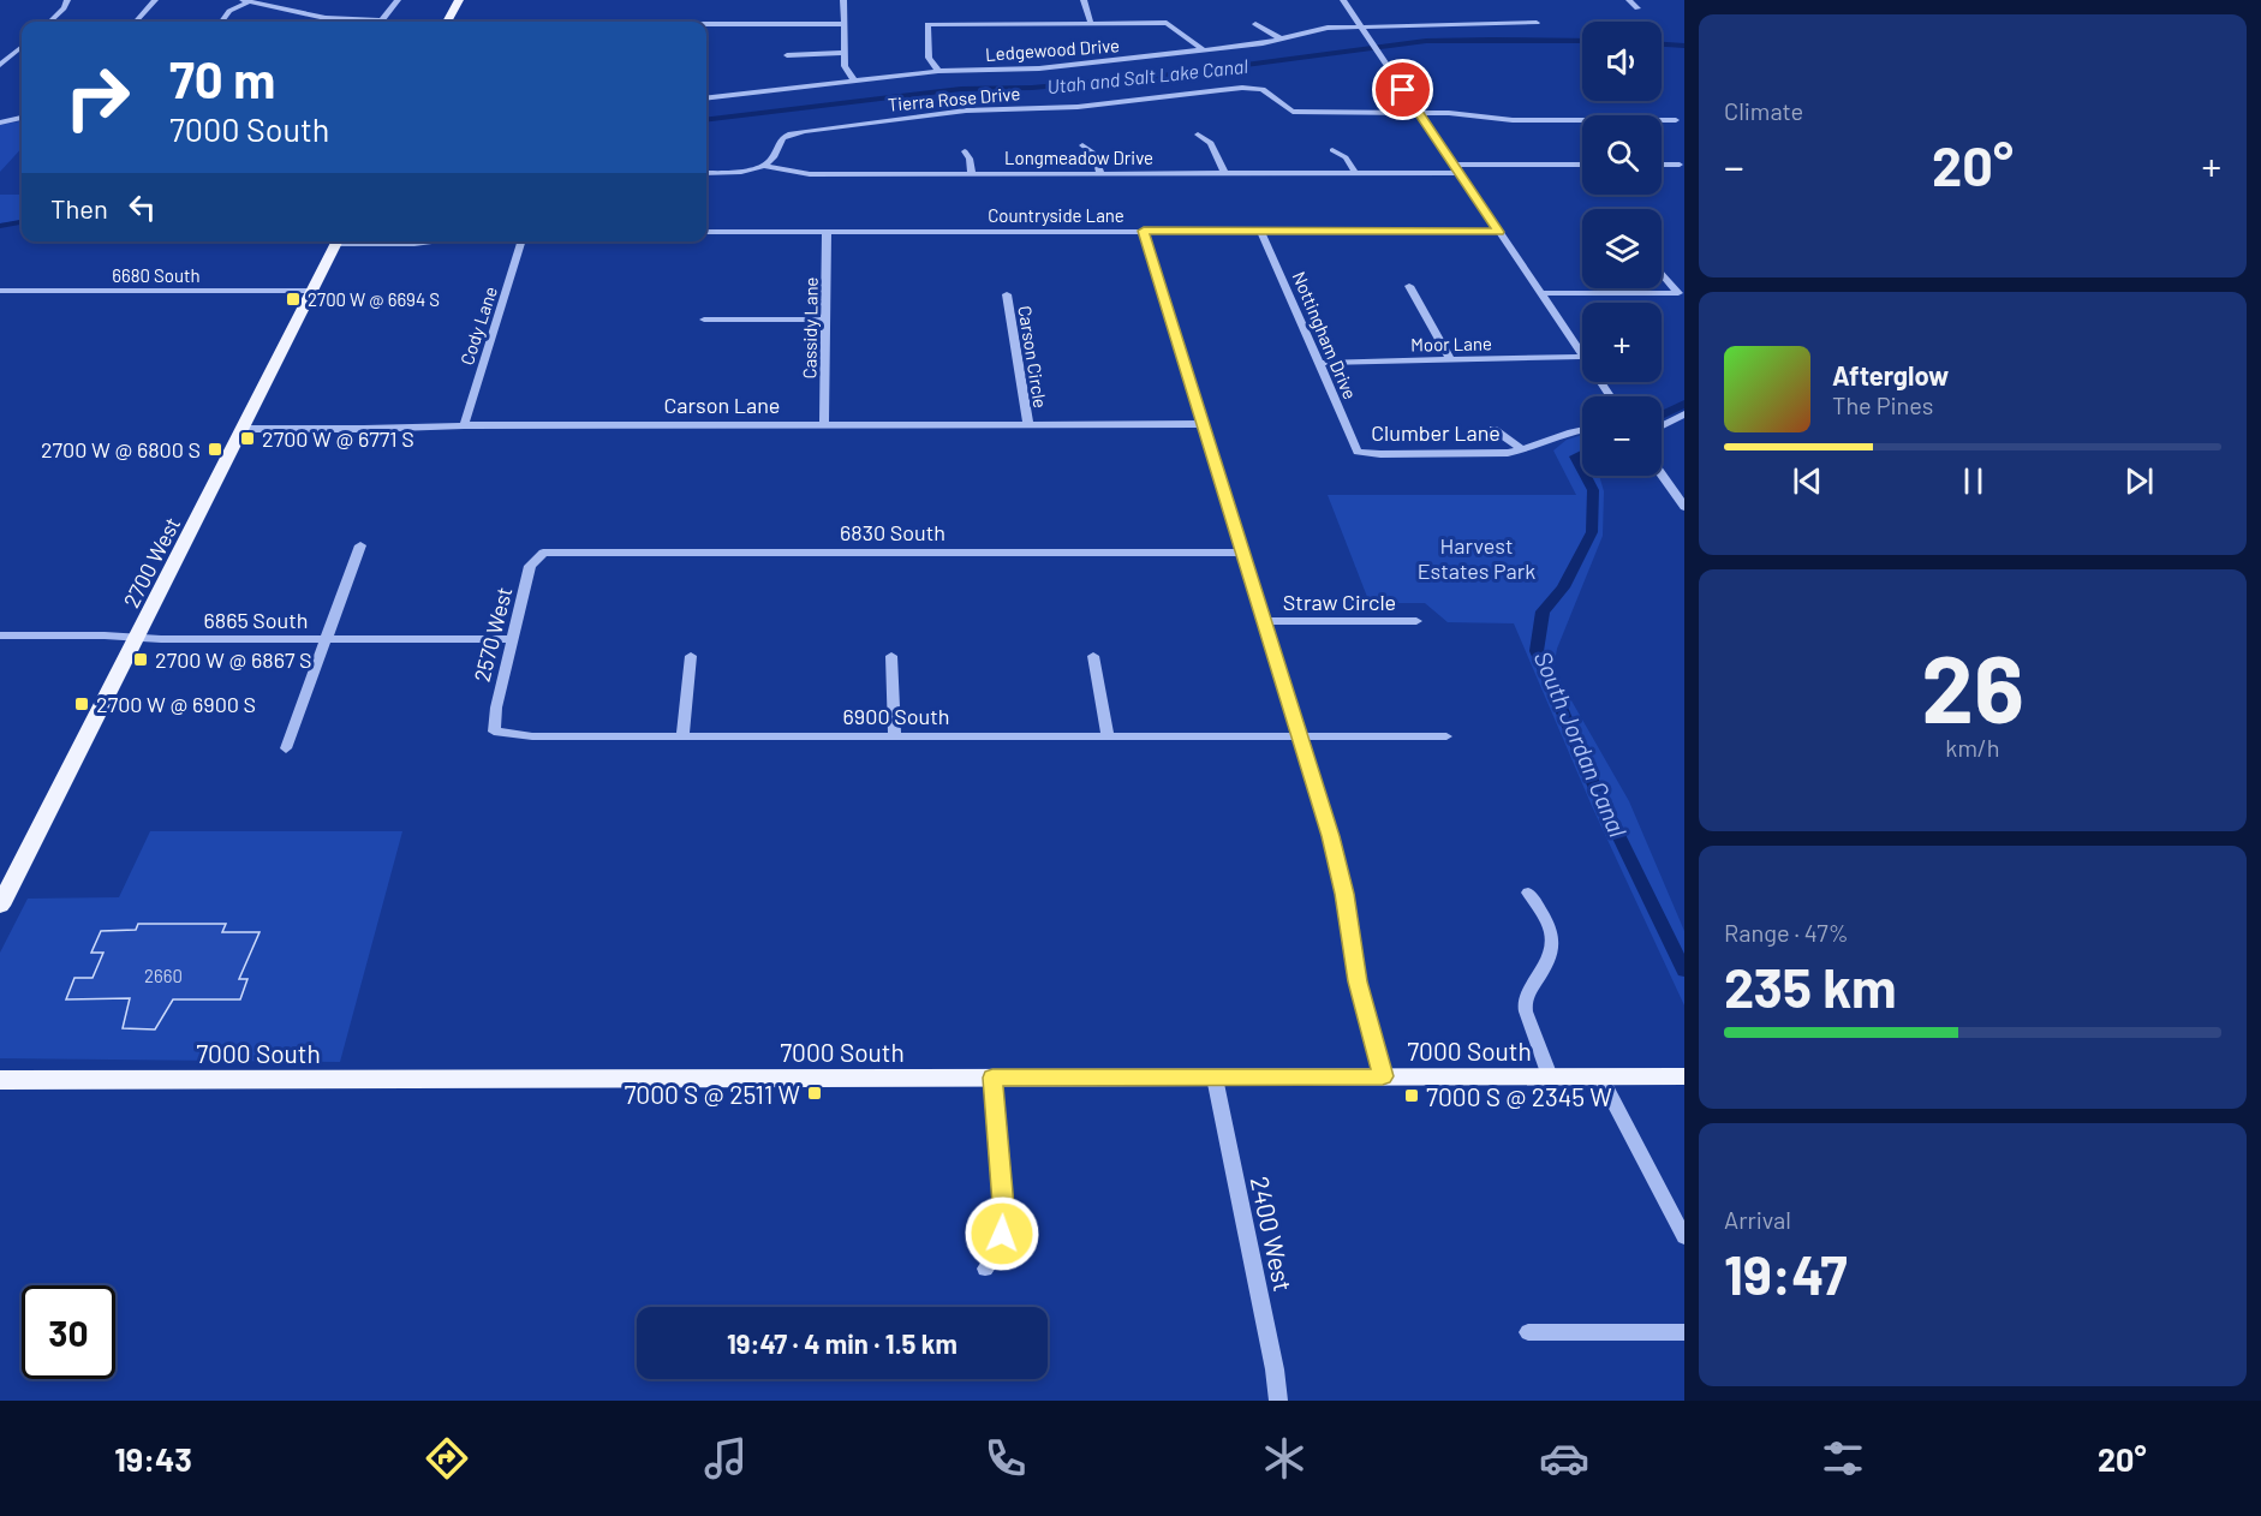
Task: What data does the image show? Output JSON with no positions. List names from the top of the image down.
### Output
{
  "streets": {
    "main road": ["2700 West", "7000 South"],
    "street": [
      "Ledgewood Drive",
      "Tierra Rose Drive",
      "Longmeadow Drive",
      "Countryside Lane",
      "6680 South",
      "Cody Lane",
      "Cassidy Lane",
      "Nottingham Drive",
      "Moor Lane",
      "Carson Circle",
      "Carson Lane",
      "Clumber Lane",
      "6830 South",
      "Straw Circle",
      "6865 South",
      "2570 West",
      "6900 South",
      "2400 West"
    ]
  },
  "crossings": [
    ["Tierra Rose Drive", "Longmeadow Drive"],
    ["Countryside Lane", "Cassidy Lane"],
    ["Countryside Lane", "Nottingham Drive"],
    ["6680 South", "2700 West"],
    ["Cody Lane", "Carson Lane"],
    ["Cassidy Lane", "Carson Lane"],
    ["Nottingham Drive", "Moor Lane"],
    ["Nottingham Drive", "Clumber Lane"],
    ["Carson Circle", "Carson Lane"],
    ["Carson Lane", "2700 West"],
    ["6830 South", "2570 West"],
    ["2700 West", "6865 South"],
    ["6865 South", "2570 West"],
    ["2570 West", "6900 South"],
    ["7000 South", "2400 West"]
  ],
  "water": ["Utah and Salt Lake Canal", "South Jordan Canal"],
  "parks": ["Harvest Estates Park"],
  "places": {
    "transit": [
      "2700 W @ 6694 S",
      "2700 W @ 6771 S",
      "2700 W @ 6800 S",
      "2700 W @ 6867 S",
      "2700 W @ 6900 S",
      "7000 S @ 2511 W",
      "7000 S @ 2345 W"
    ]
  },
  "house_numbers": ["2660"],
  "page": {
    "tile": [
      "Climate",
      ["26", "km/h"],
      ["Range · 47%", "235 km"],
      ["Arrival", "19:47"]
    ],
    "map_buttons": ["+", "−"],
    "turn": ["70 m", "7000 South"],
    "heat": ["−", "20°", "+"],
    "then": "Then",
    "song": ["Afterglow", "The Pines"],
    "limit": "30",
    "trip": "19:47 · 4 min · 1.5 km",
    "tabs": ["19:43", "20°"]
  }
}
